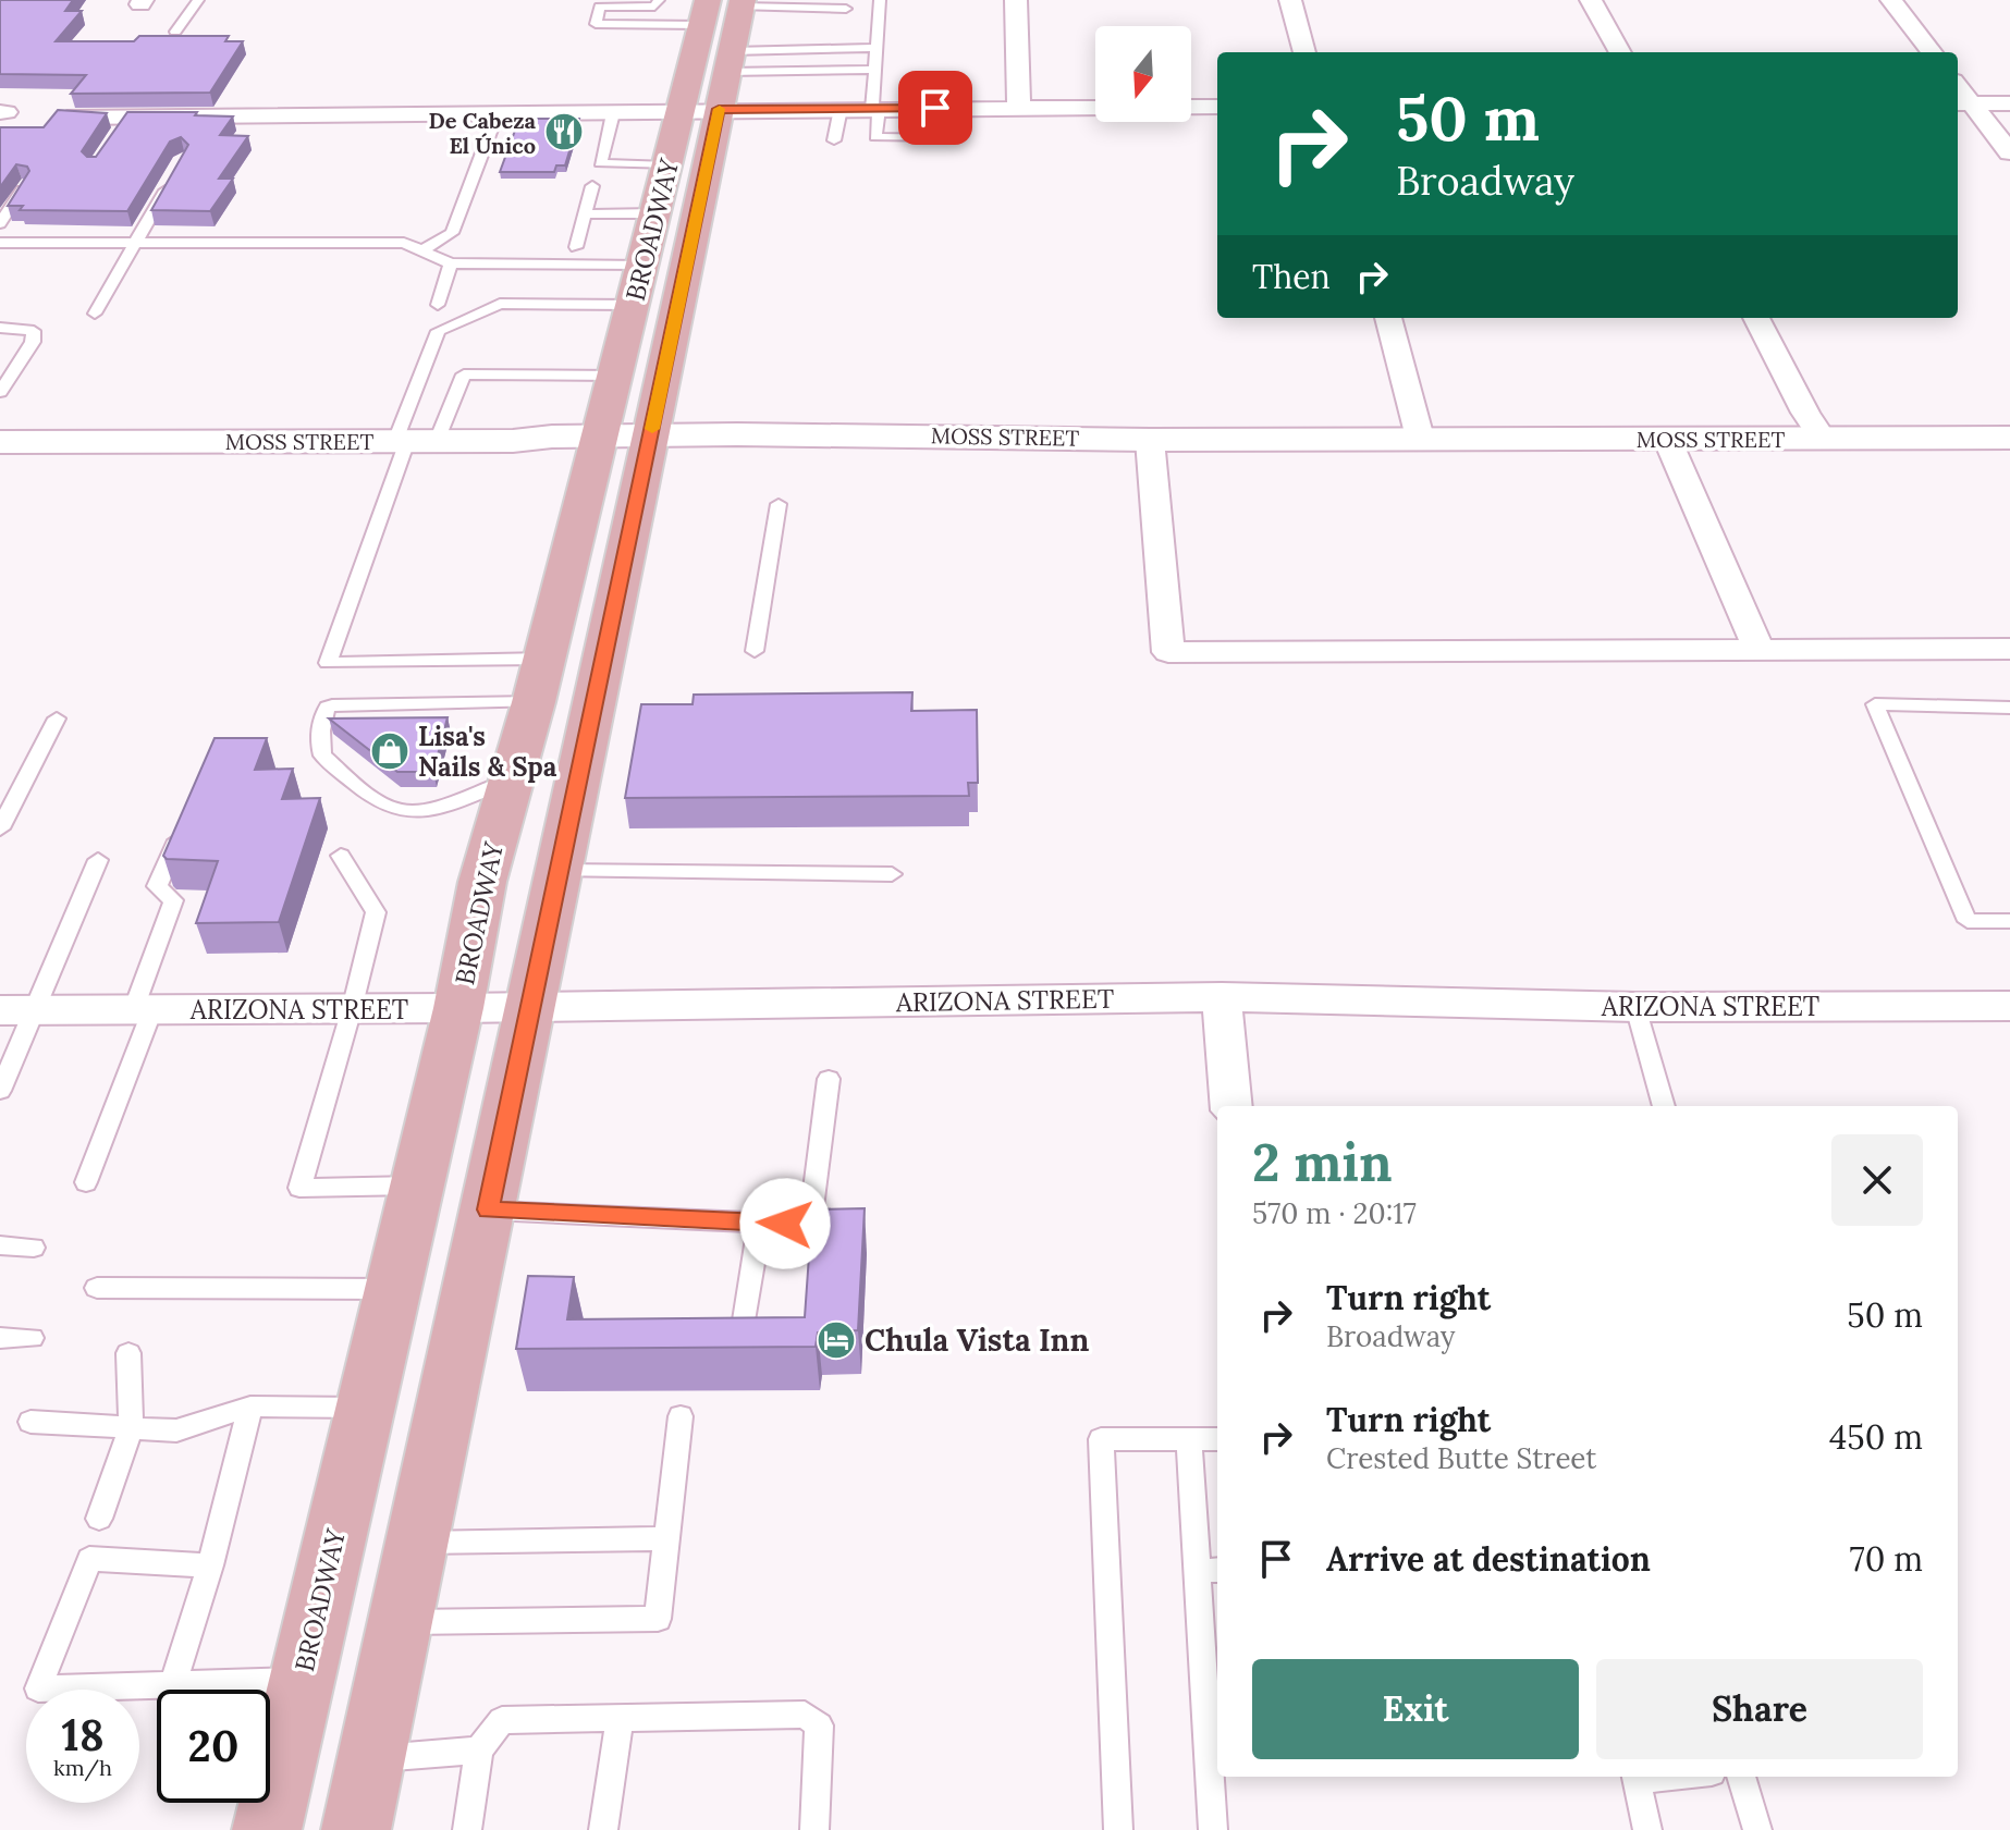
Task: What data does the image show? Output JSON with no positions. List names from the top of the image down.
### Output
{
  "streets": {
    "main road": ["BROADWAY"],
    "street": ["MOSS STREET", "ARIZONA STREET"]
  },
  "crossings": [
    ["BROADWAY", "MOSS STREET"],
    ["BROADWAY", "ARIZONA STREET"]
  ],
  "places": {
    "restaurant": ["De Cabeza El Único"],
    "shop": ["Lisa's Nails & Spa"],
    "hotel": ["Chula Vista Inn"]
  },
  "north": "bottom",
  "page": {
    "turn": ["50 m", "Broadway"],
    "then": "Then",
    "heading": ["2 min", "570 m · 20:17"],
    "list": [
      {
        "name": "Turn right",
        "note": "Broadway",
        "value": "50 m"
      },
      {
        "name": "Turn right",
        "note": "Crested Butte Street",
        "value": "450 m"
      },
      {
        "name": "Arrive at destination",
        "value": "70 m"
      }
    ],
    "buttons": ["Exit", "Share"],
    "speed": "18 km/h",
    "limit": "20"
  }
}
